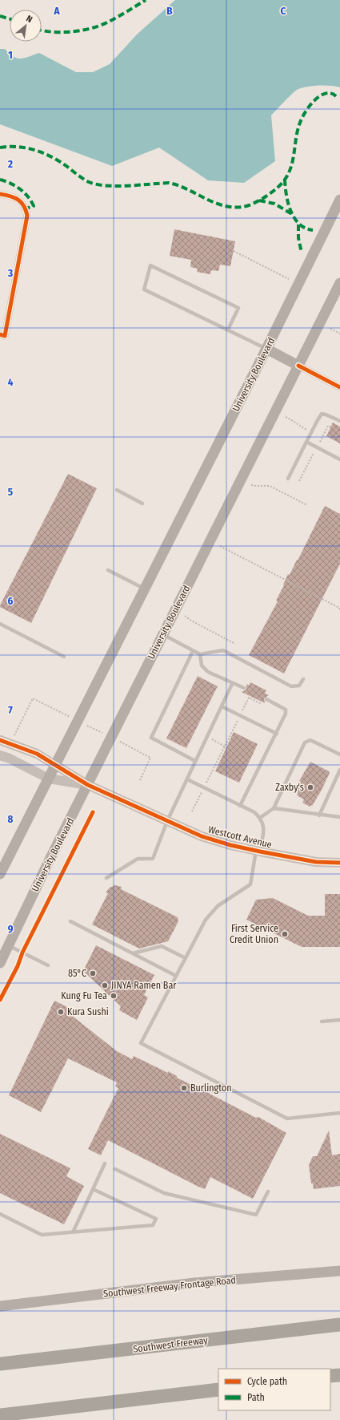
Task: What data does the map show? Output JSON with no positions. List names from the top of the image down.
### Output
{
  "streets": {
    "highway": ["Southwest Freeway"],
    "main road": ["University Boulevard", "Southwest Freeway Frontage Road"],
    "street": ["Westcott Avenue"]
  },
  "crossings": [
    ["University Boulevard", "Westcott Avenue"]
  ],
  "places": [
    "Zaxby's",
    "First Service Credit Union",
    "85°C",
    "JINYA Ramen Bar",
    "Kung Fu Tea",
    "Kura Sushi",
    "Burlington"
  ],
  "legend": ["Cycle path", "Path"],
  "north": "top right",
  "grid": {
    "columns": ["A", "B", "C"],
    "rows": [
      "1",
      "2",
      "3",
      "4",
      "5",
      "6",
      "7",
      "8",
      "9"
    ]
  }
}
